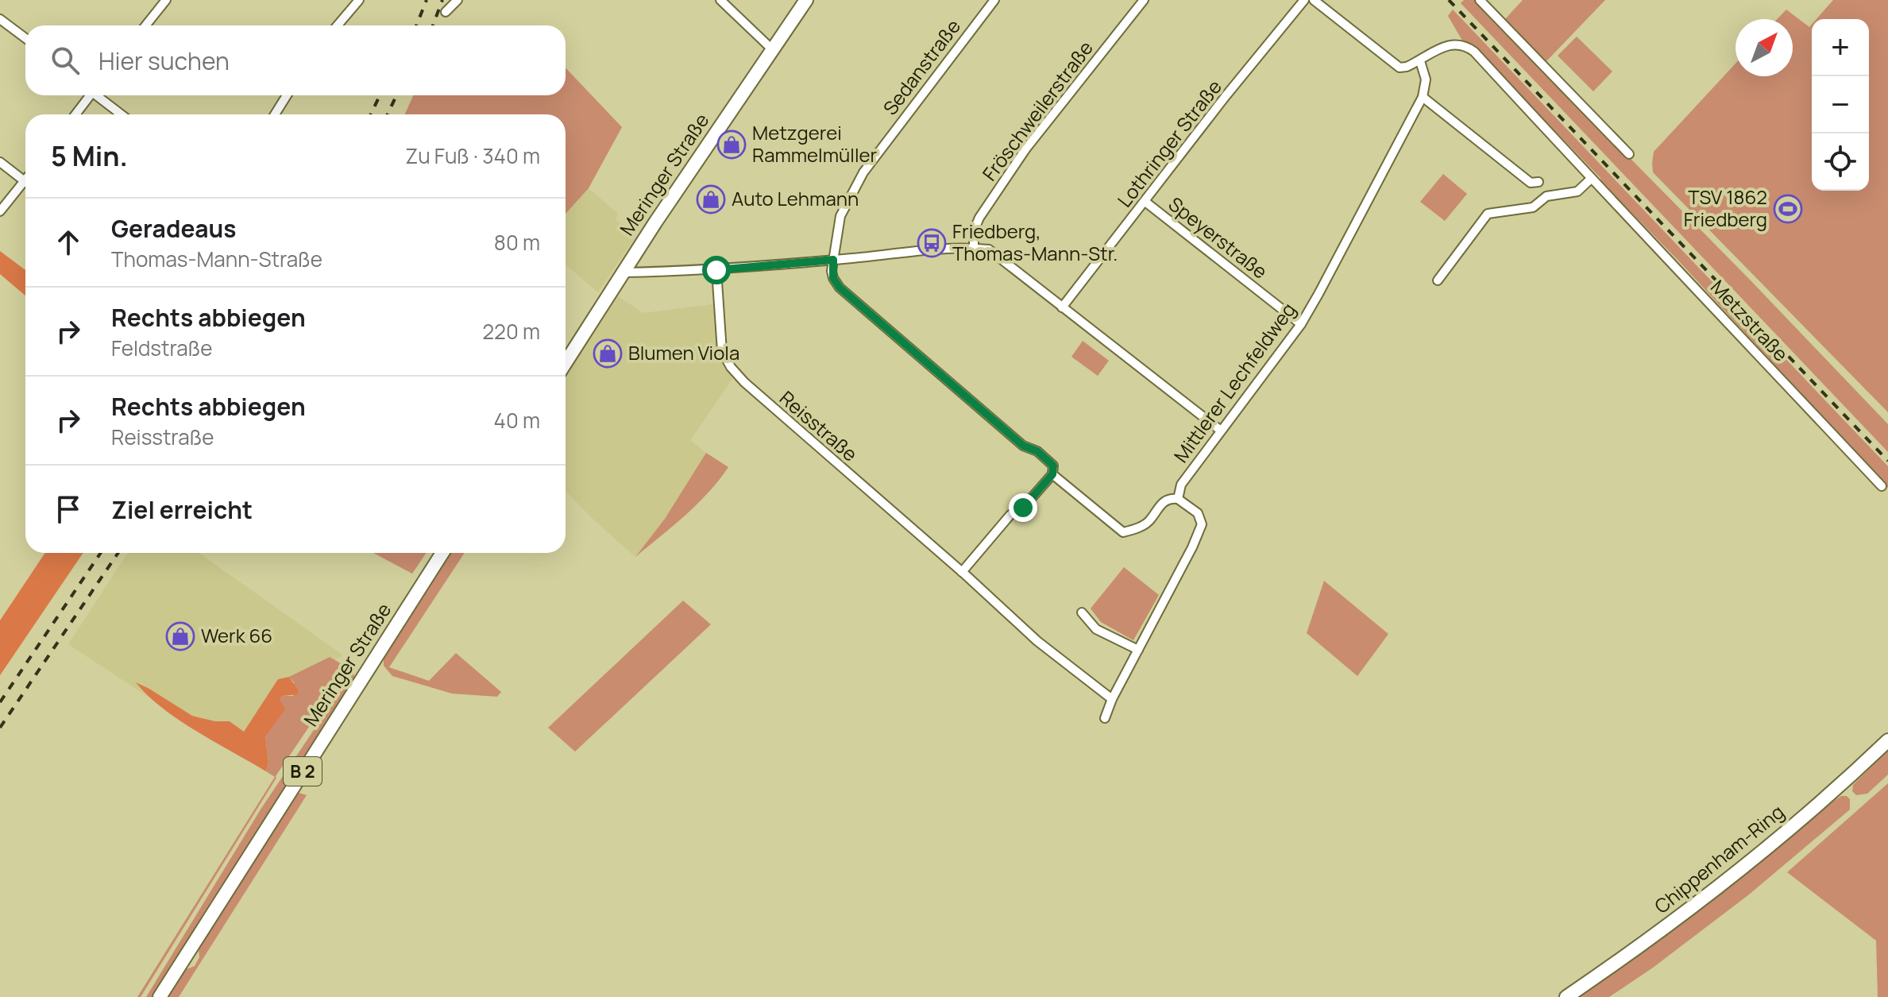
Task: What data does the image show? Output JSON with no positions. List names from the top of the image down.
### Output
{
  "streets": {
    "main road": ["Meringer Straße", "B 2", "Chippenham-Ring"],
    "street": [
      "Sedanstraße",
      "Fröschweilerstraße",
      "Lothringer Straße",
      "Speyerstraße",
      "Metzstraße",
      "Mittlerer Lechfeldweg",
      "Reisstraße"
    ]
  },
  "crossings": [
    ["Lothringer Straße", "Speyerstraße"],
    ["Speyerstraße", "Mittlerer Lechfeldweg"]
  ],
  "places": {
    "shop": [
      "Metzgerei Rammelmüller",
      "Auto Lehmann",
      "Blumen Viola",
      "Werk 66"
    ],
    "sports": ["TSV 1862 Friedberg"],
    "bus stop": ["Friedberg, Thomas-Mann-Str."]
  },
  "north": "top right",
  "page": {
    "map_buttons": ["+", "−"],
    "search": "Hier suchen",
    "heading": ["5 Min.", "Zu Fuß · 340 m"],
    "list": [
      ["Geradeaus", "Thomas-Mann-Straße", "80 m"],
      ["Rechts abbiegen", "Feldstraße", "220 m"],
      ["Rechts abbiegen", "Reisstraße", "40 m"],
      "Ziel erreicht"
    ]
  }
}
